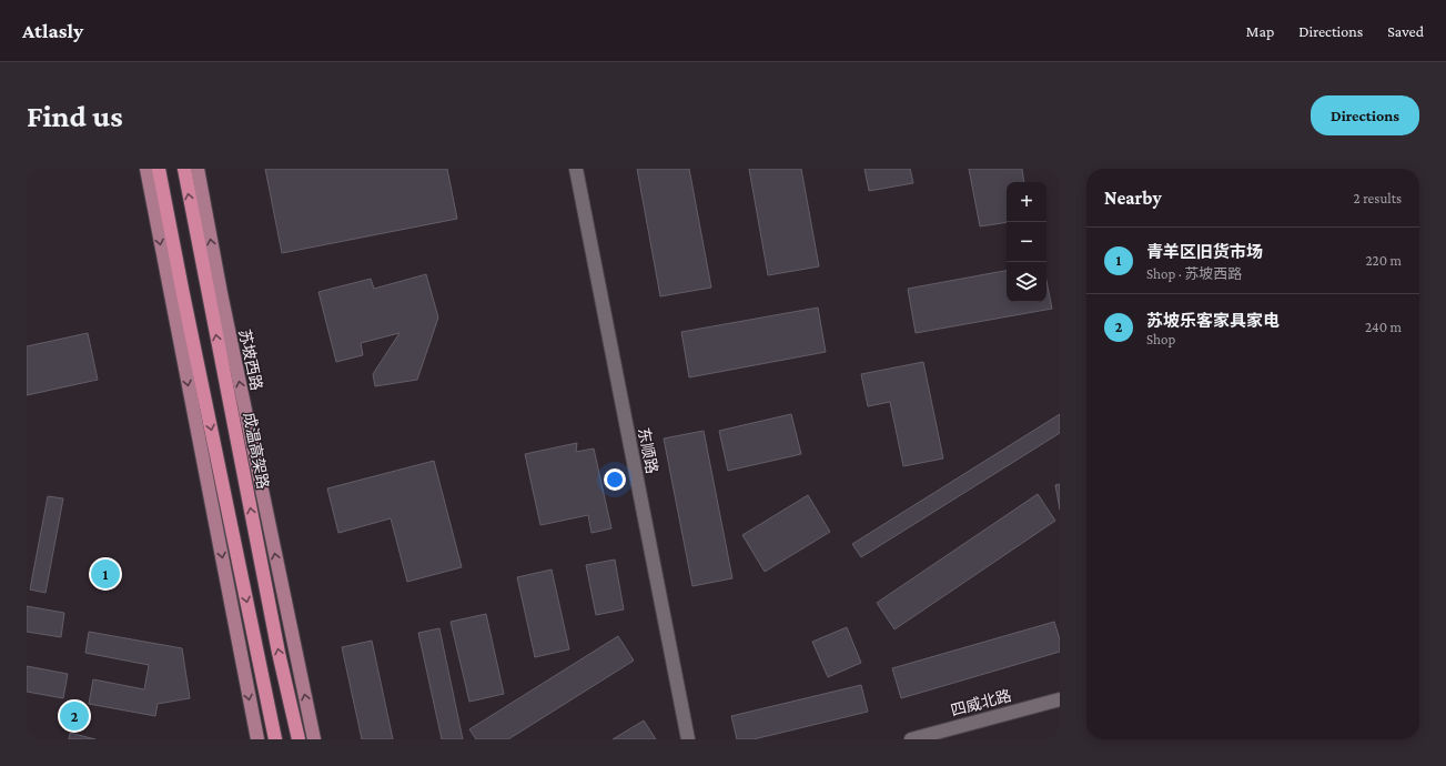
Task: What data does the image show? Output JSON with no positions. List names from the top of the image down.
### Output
{
  "streets": {
    "highway": ["成温高架路"],
    "main road": ["苏坡西路"],
    "street": ["东顺路", "四威北路"]
  },
  "page": {
    "header": "Atlasly",
    "nav": ["Map", "Directions", "Saved"],
    "buttons": "Directions",
    "title": "Find us",
    "heading": ["Nearby", "2 results"],
    "map_buttons": ["+", "−"],
    "list": [
      {
        "mark": "1",
        "name": "青羊区旧货市场",
        "note": "Shop · 苏坡西路",
        "value": "220 m"
      },
      {
        "mark": "2",
        "name": "苏坡乐客家具家电",
        "note": "Shop",
        "value": "240 m"
      }
    ],
    "pins": ["1", "2"]
  }
}
